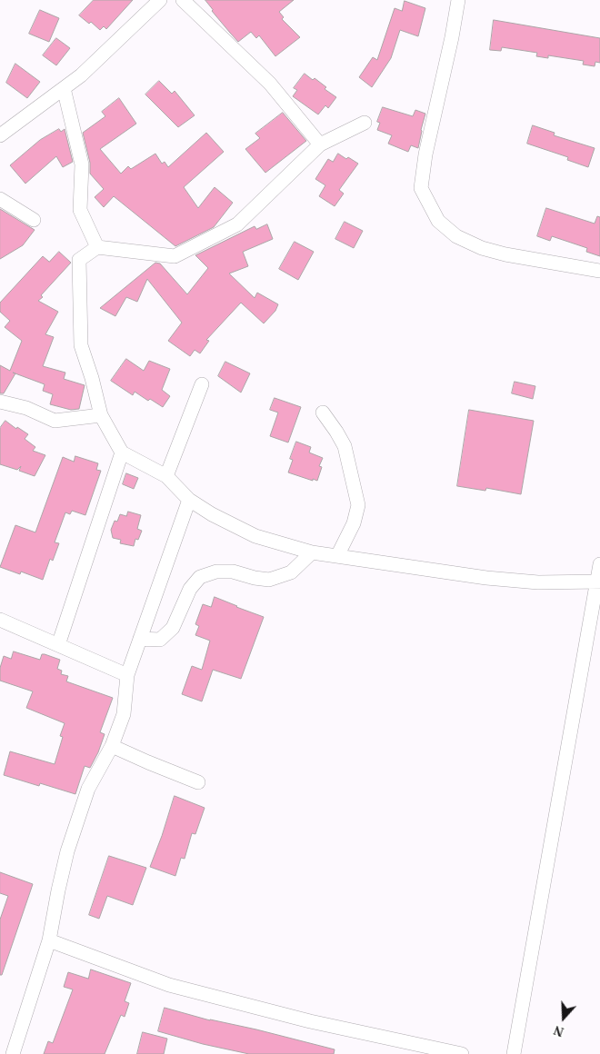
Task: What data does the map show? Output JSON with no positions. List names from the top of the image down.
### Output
{
  "north": "bottom"
}
